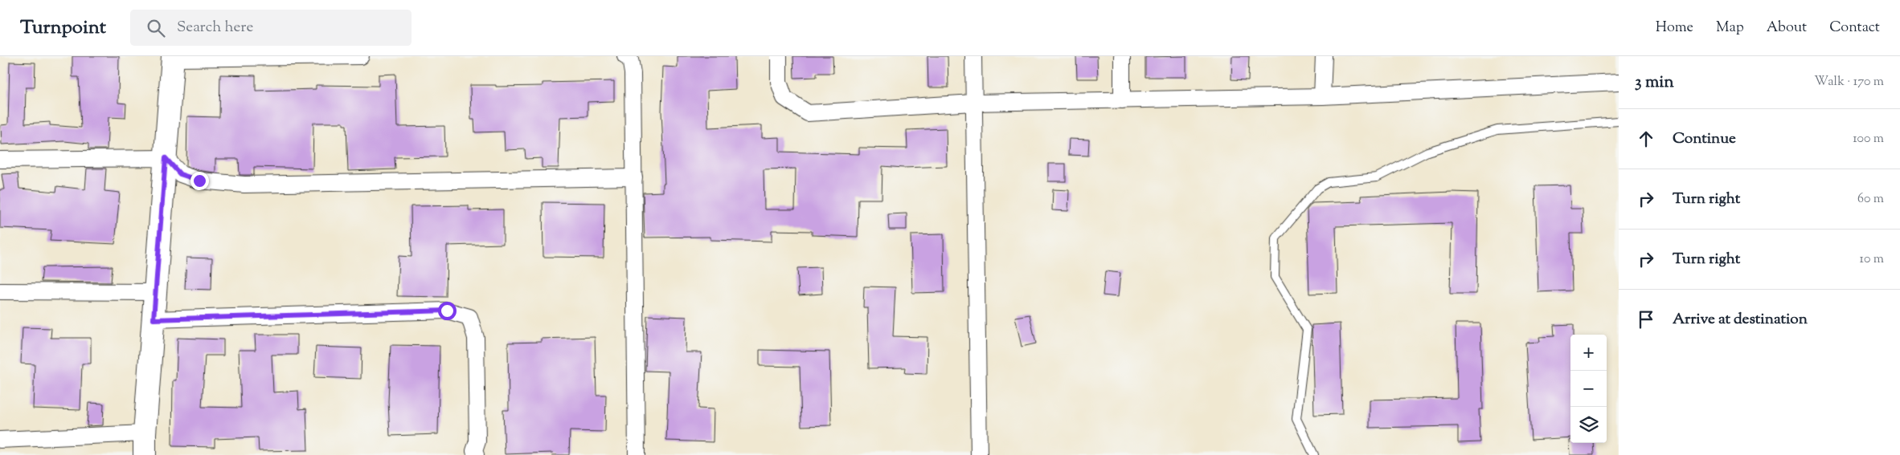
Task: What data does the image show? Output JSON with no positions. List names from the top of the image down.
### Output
{
  "page": {
    "header": "Turnpoint",
    "search": "Search here",
    "nav": [
      "Home",
      "Map",
      "About",
      "Contact"
    ],
    "heading": ["3 min", "Walk · 170 m"],
    "list": [
      ["Continue", "100 m"],
      ["Turn right", "60 m"],
      ["Turn right", "10 m"],
      "Arrive at destination"
    ],
    "map_buttons": ["+", "−"]
  }
}
